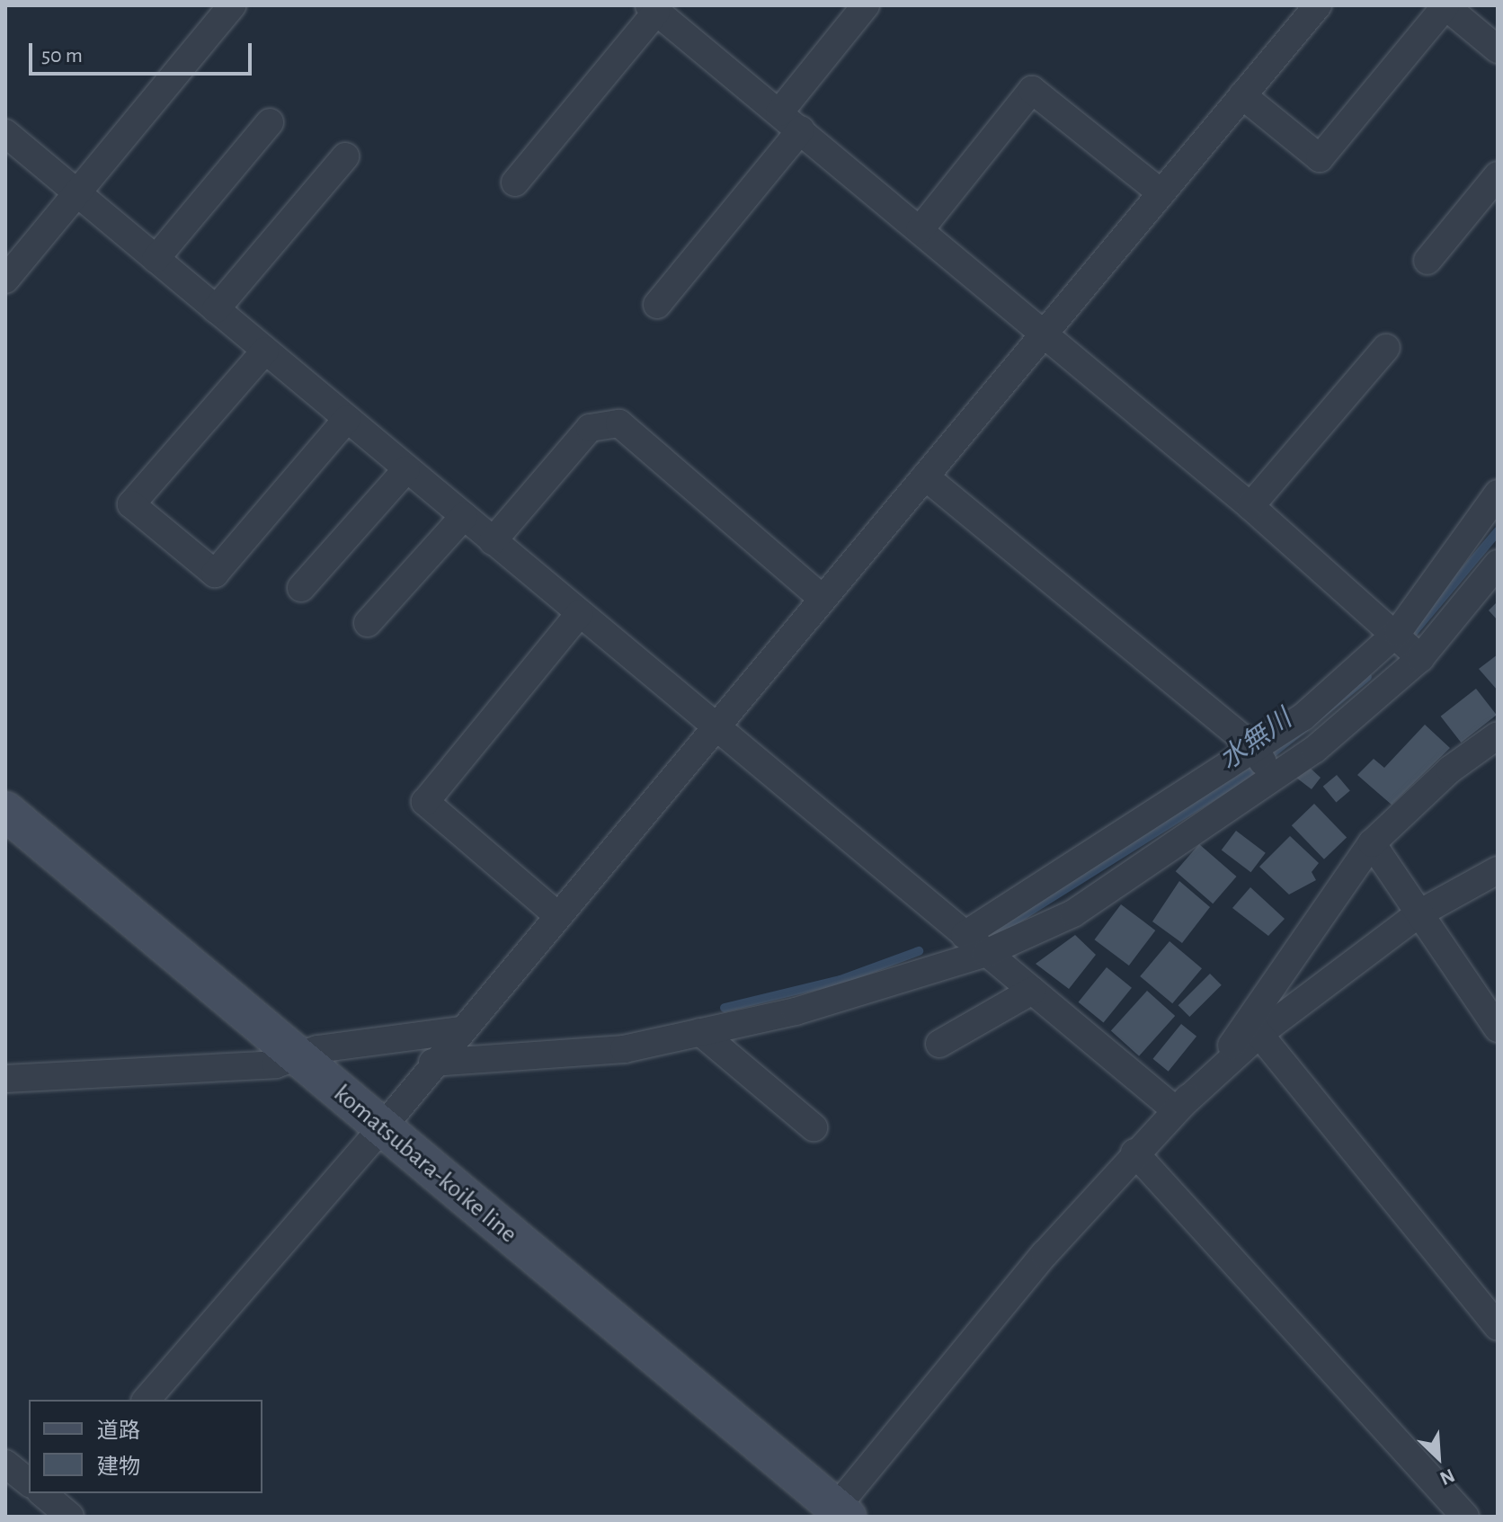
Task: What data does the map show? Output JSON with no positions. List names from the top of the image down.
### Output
{
  "streets": {
    "main road": ["komatsubara-koike line"]
  },
  "water": ["水無川"],
  "legend": ["道路", "建物"],
  "scale_bar": "50 m",
  "north": "bottom right"
}
